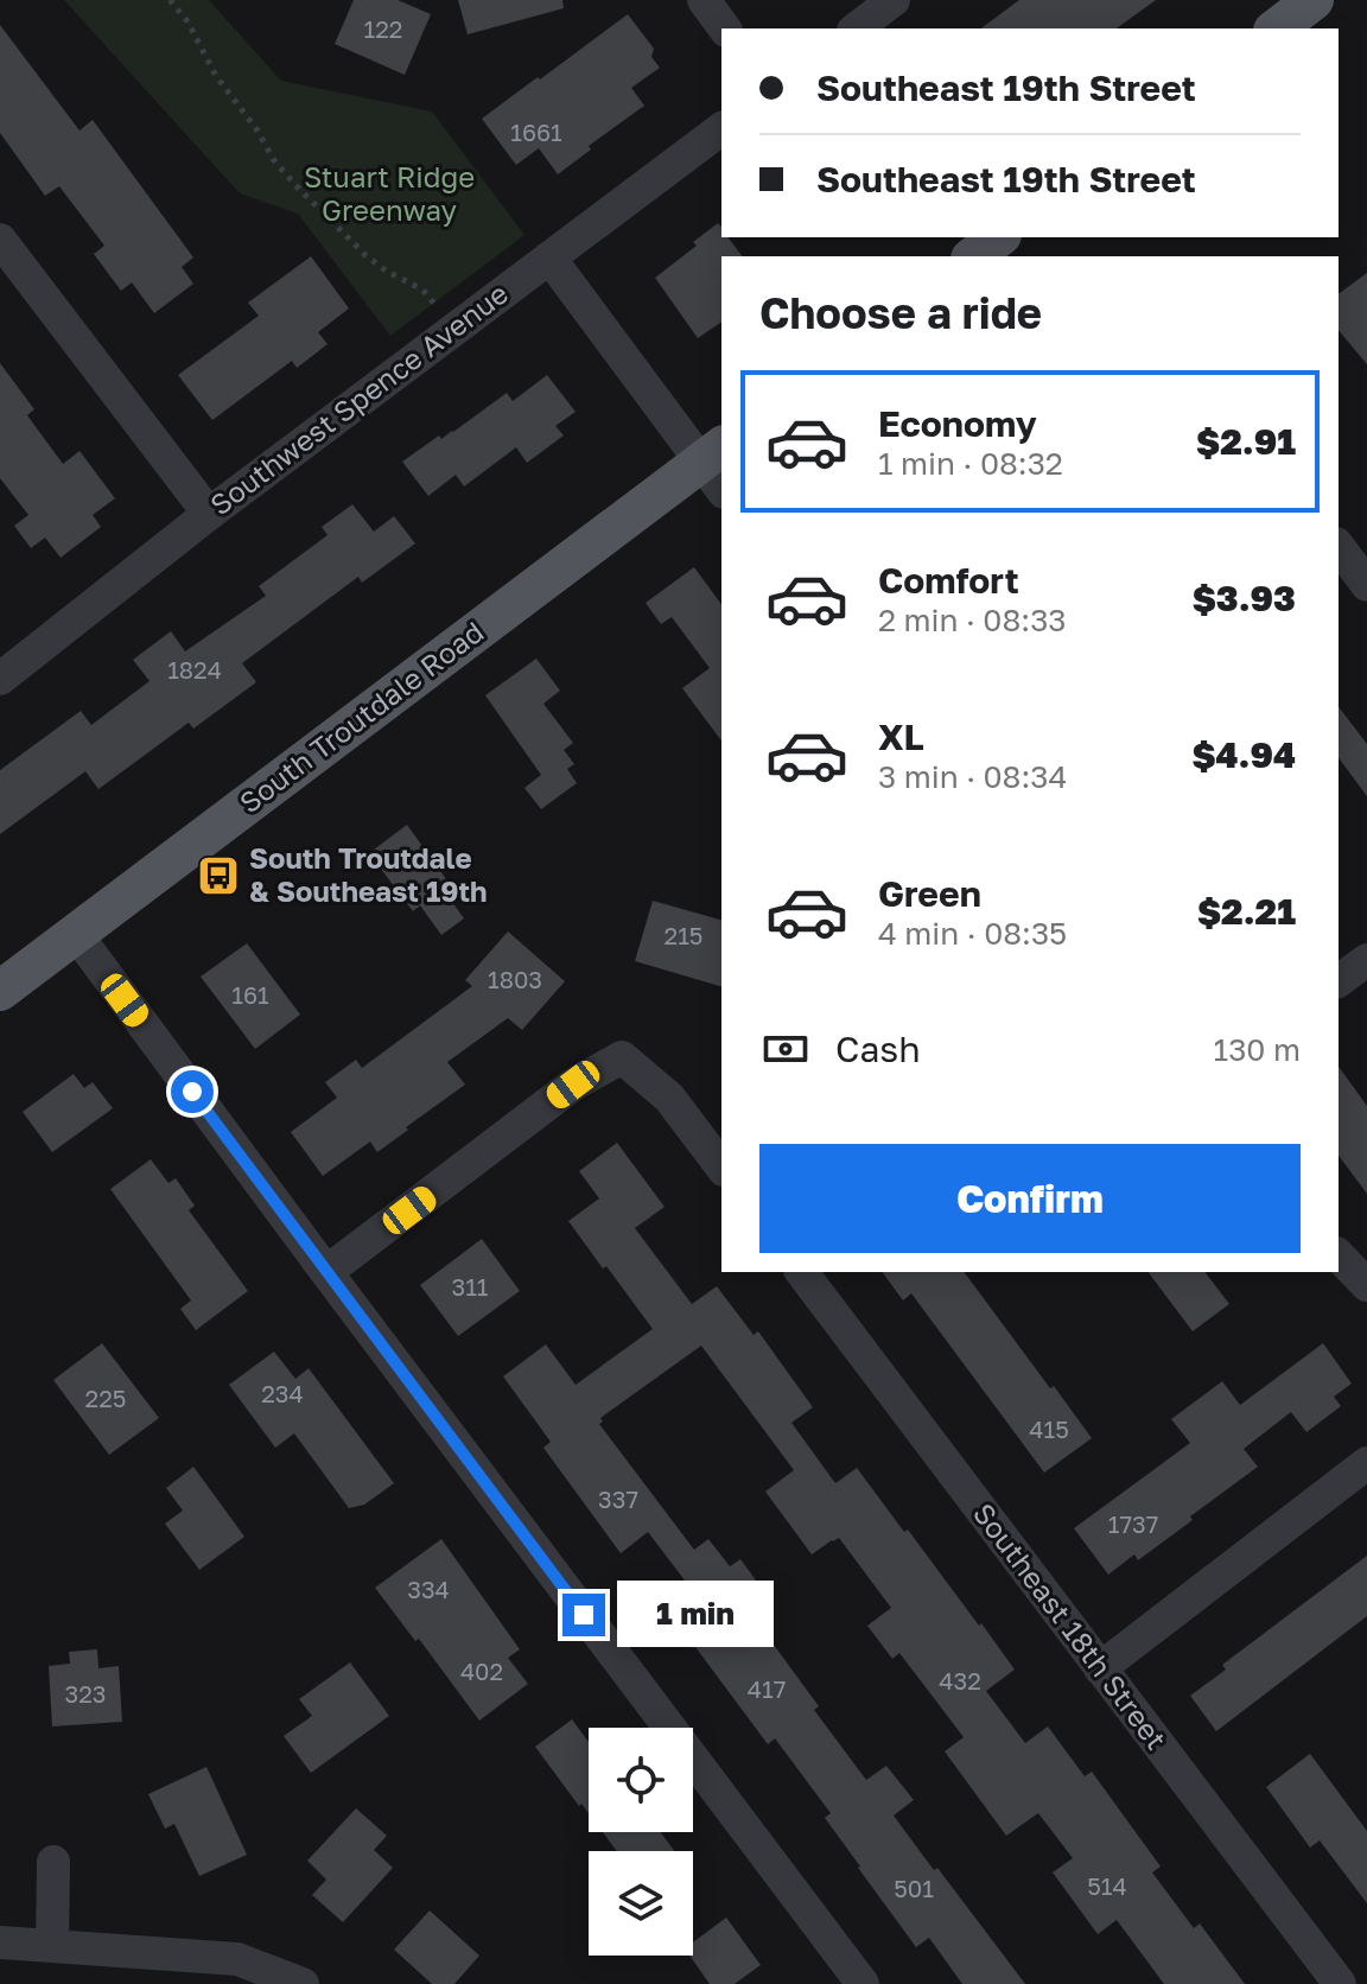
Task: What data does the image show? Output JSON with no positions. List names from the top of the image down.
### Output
{
  "streets": {
    "main road": ["South Troutdale Road"],
    "street": ["Southwest Spence Avenue", "Southeast 18th Street"]
  },
  "parks": ["Stuart Ridge Greenway"],
  "places": {
    "bus stop": ["South Troutdale & Southeast 19th"]
  },
  "house_numbers": [
    "122",
    "1661",
    "1824",
    "215",
    "1803",
    "161",
    "311",
    "234",
    "225",
    "415",
    "337",
    "1737",
    "334",
    "402",
    "432",
    "417",
    "323",
    "514",
    "501"
  ],
  "page": {
    "banner": ["Southeast 19th Street", "Southeast 19th Street"],
    "heading": "Choose a ride",
    "list": [
      {
        "name": "Economy",
        "note": "1 min · 08:32",
        "value": "$2.91"
      },
      {
        "name": "Comfort",
        "note": "2 min · 08:33",
        "value": "$3.93"
      },
      {
        "name": "XL",
        "note": "3 min · 08:34",
        "value": "$4.94"
      },
      {
        "name": "Green",
        "note": "4 min · 08:35",
        "value": "$2.21"
      }
    ],
    "pay": ["Cash", "130 m"],
    "buttons": "Confirm",
    "bubble": "1 min"
  }
}
